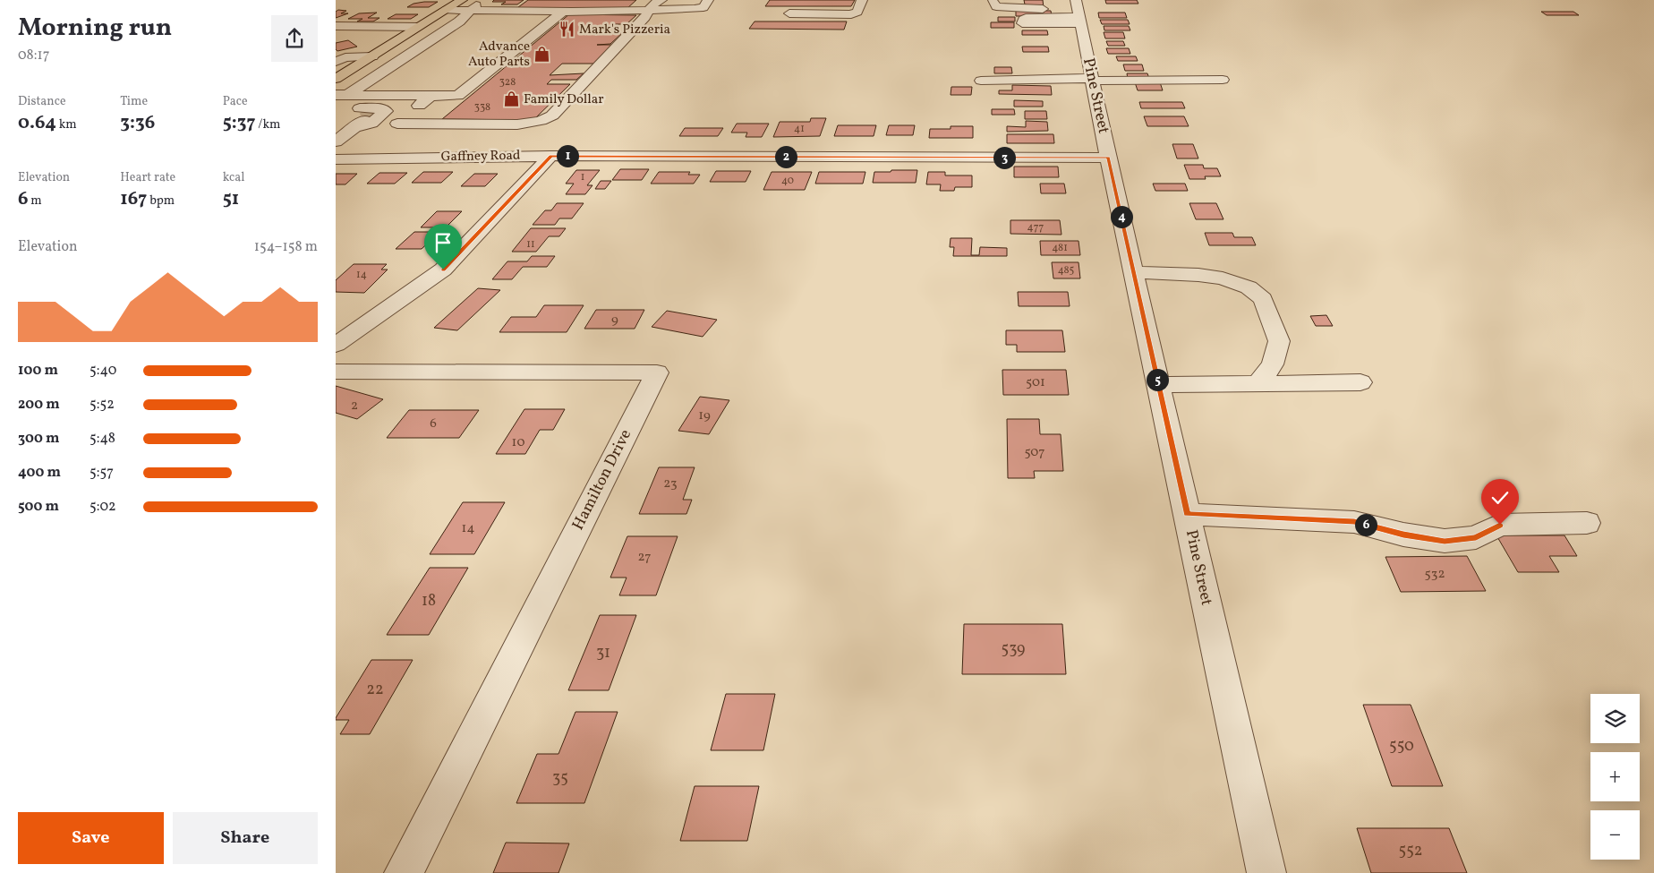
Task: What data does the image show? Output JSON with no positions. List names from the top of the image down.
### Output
{
  "streets": {
    "street": ["Pine Street", "Gaffney Road", "Hamilton Drive"]
  },
  "crossings": [
    ["Pine Street", "Gaffney Road"]
  ],
  "places": {
    "restaurant": ["Mark's Pizzeria"],
    "shop": ["Advance Auto Parts", "Family Dollar"]
  },
  "house_numbers": [
    "328",
    "338",
    "41",
    "1",
    "40",
    "477",
    "11",
    "481",
    "485",
    "14",
    "9",
    "501",
    "2",
    "19",
    "6",
    "10",
    "507",
    "23",
    "14",
    "27",
    "532",
    "18",
    "539",
    "31",
    "22",
    "550",
    "35",
    "552"
  ],
  "page": {
    "heading": ["Morning run", "08:17"],
    "stats": [
      ["Distance", "0.64 km"],
      ["Time", "3:36"],
      ["Pace", "5:37 /km"],
      ["Elevation", "6 m"],
      ["Heart rate", "167 bpm"],
      ["kcal", "51"]
    ],
    "pins": [
      "1",
      "2",
      "3",
      "4",
      "5",
      "6"
    ],
    "chart": ["Elevation", "154–158 m"],
    "list": [
      {
        "name": "100 m",
        "note": "5:40"
      },
      {
        "name": "200 m",
        "note": "5:52"
      },
      {
        "name": "300 m",
        "note": "5:48"
      },
      {
        "name": "400 m",
        "note": "5:57"
      },
      {
        "name": "500 m",
        "note": "5:02"
      }
    ],
    "map_buttons": ["+", "−"],
    "buttons": ["Save", "Share"]
  }
}
